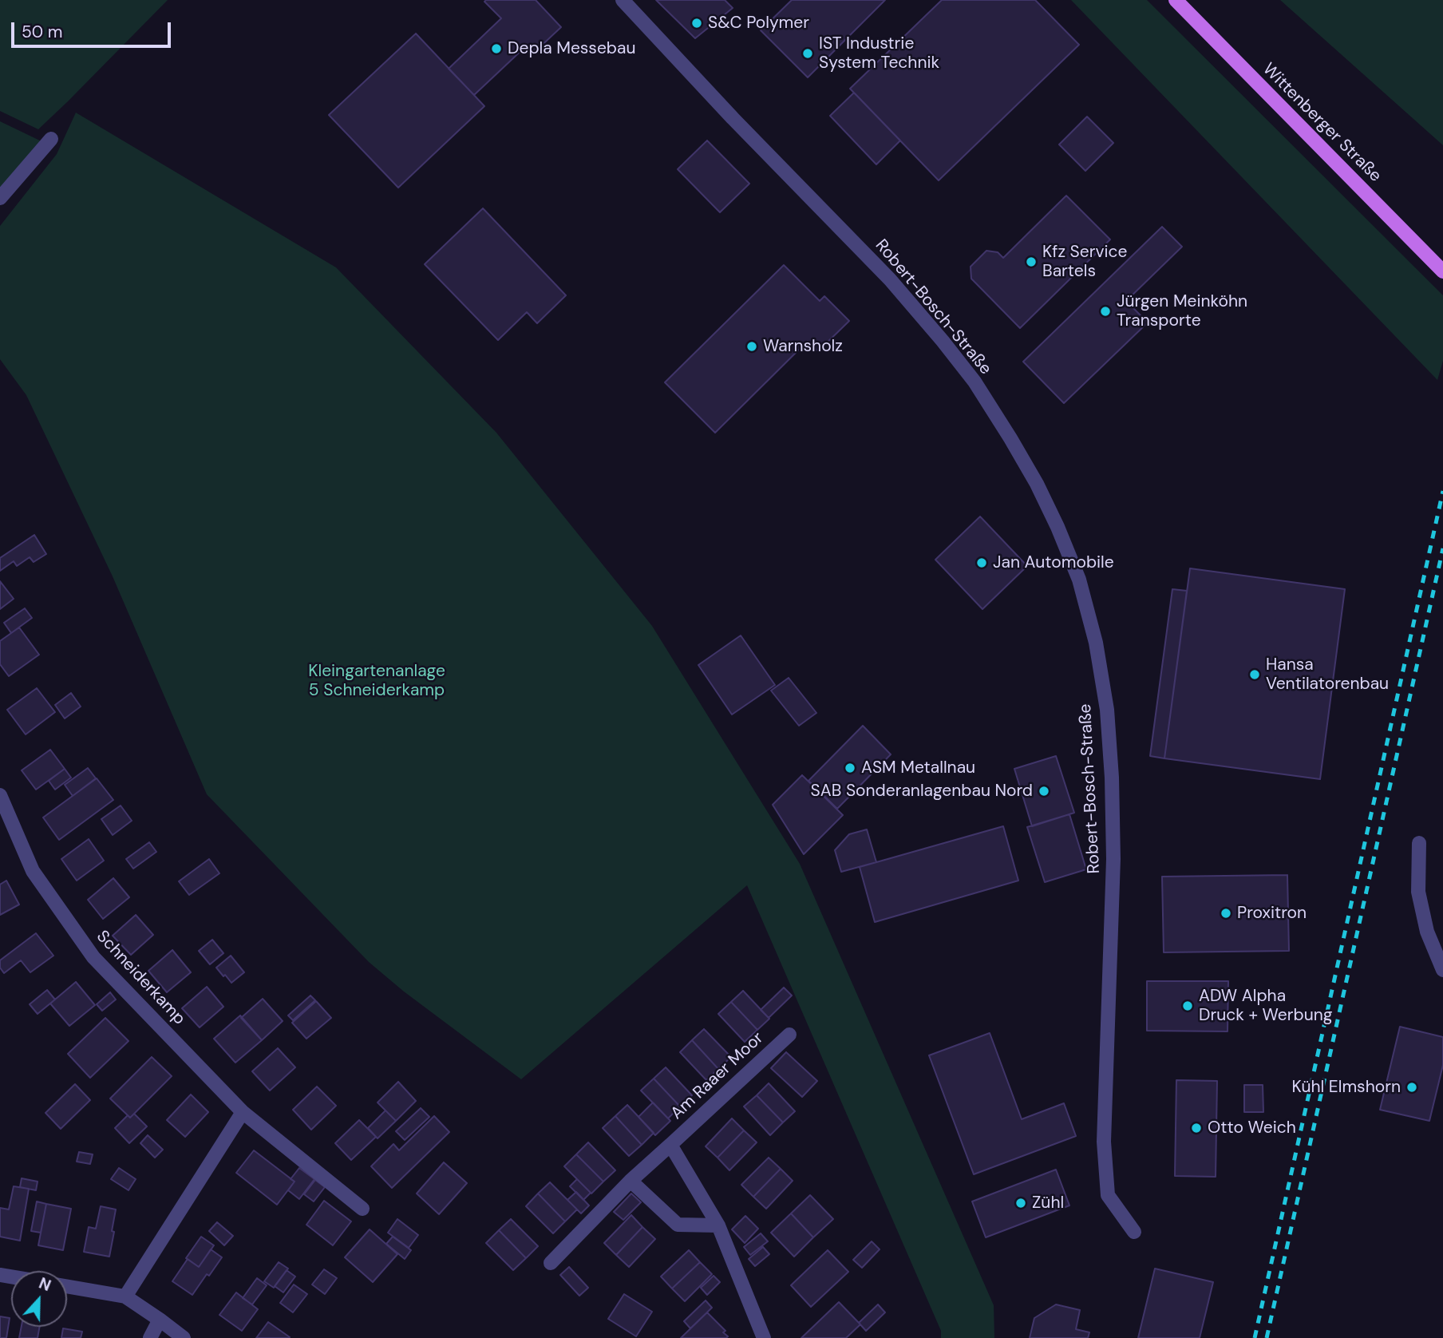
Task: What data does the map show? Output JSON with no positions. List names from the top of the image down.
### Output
{
  "streets": {
    "main road": ["Wittenberger Straße"],
    "street": ["Robert-Bosch-Straße", "Schneiderkamp", "Am Raaer Moor"]
  },
  "parks": ["Kleingartenanlage 5 Schneiderkamp"],
  "places": [
    "S&C Polymer",
    "Depla Messebau",
    "IST Industrie System Technik",
    "Kfz Service Bartels",
    "Jürgen Meinköhn Transporte",
    "Warnsholz",
    "Jan Automobile",
    "Hansa Ventilatorenbau",
    "ASM Metallnau",
    "SAB Sonderanlagenbau Nord",
    "Proxitron",
    "ADW Alpha Druck + Werbung",
    "Kühl Elmshorn",
    "Otto Weich",
    "Zühl"
  ],
  "scale_bar": "50 m",
  "north": "top"
}
